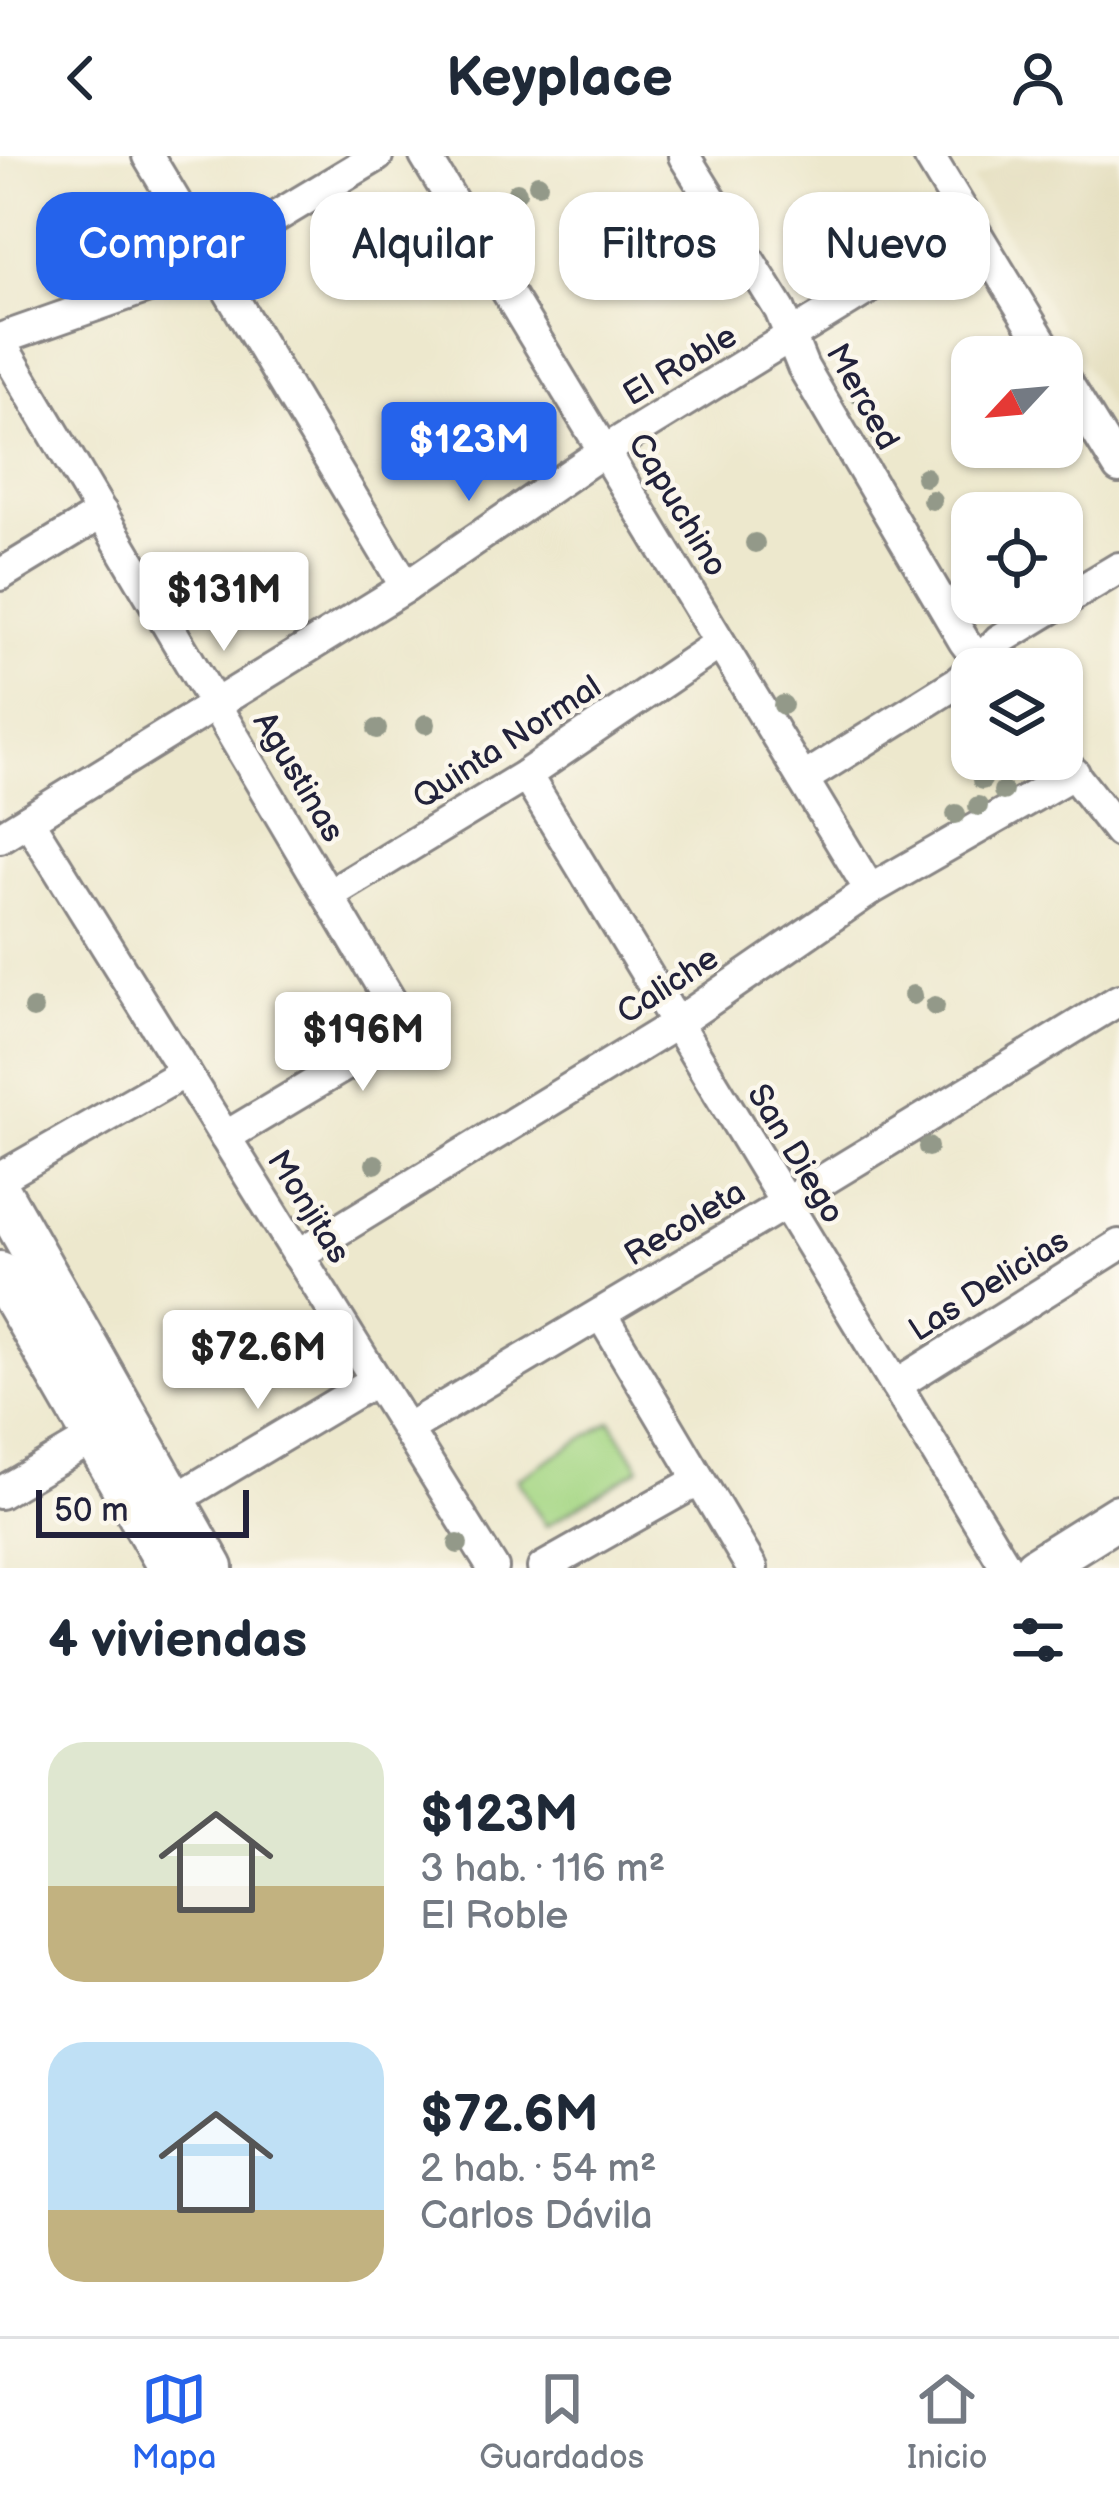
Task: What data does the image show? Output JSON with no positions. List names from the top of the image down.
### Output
{
  "streets": {
    "street": [
      "El Roble",
      "Merced",
      "Capuchino",
      "Quinta Normal",
      "Agustinas",
      "Caliche",
      "San Diego",
      "Monjitas",
      "Recoleta",
      "Las Delicias"
    ]
  },
  "crossings": [
    ["El Roble", "Merced"],
    ["El Roble", "Capuchino"],
    ["El Roble", "Agustinas"],
    ["El Roble", "Monjitas"],
    ["Capuchino", "Quinta Normal"],
    ["Capuchino", "Caliche"],
    ["Quinta Normal", "Agustinas"],
    ["Quinta Normal", "San Diego"],
    ["Agustinas", "Monjitas"],
    ["Caliche", "San Diego"],
    ["Caliche", "Monjitas"],
    ["San Diego", "Recoleta"],
    ["San Diego", "Las Delicias"],
    ["Monjitas", "Recoleta"]
  ],
  "scale_bar": "50 m",
  "north": "bottom left",
  "page": {
    "header": "Keyplace",
    "chip": [
      "Comprar",
      "Alquilar",
      "Filtros",
      "Nuevo"
    ],
    "price": [
      "$123M",
      "$131M",
      "$196M",
      "$72.6M"
    ],
    "scale": "50 m",
    "heading": "4 viviendas",
    "list": [
      {
        "name": "$123M",
        "note": "3 hab. · 116 m² · El Roble"
      },
      {
        "name": "$72.6M",
        "note": "2 hab. · 54 m² · Carlos Dávila"
      }
    ],
    "tabs": ["Mapa", "Guardados", "Inicio"]
  }
}
